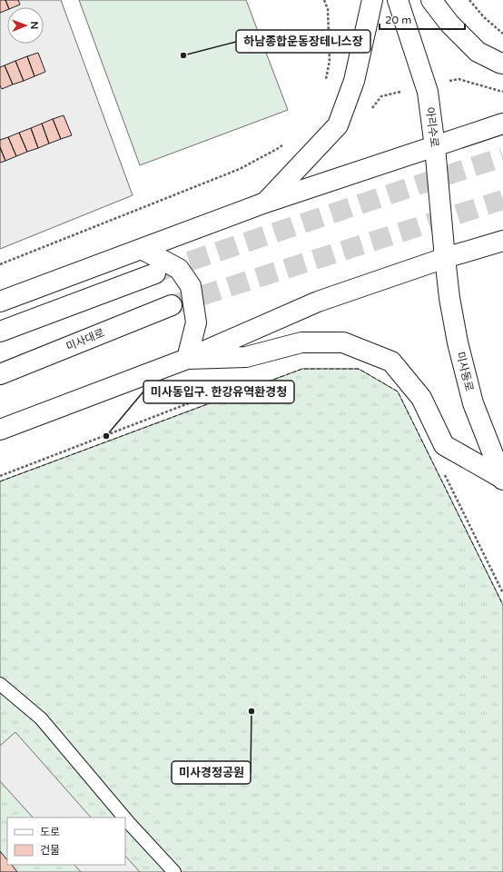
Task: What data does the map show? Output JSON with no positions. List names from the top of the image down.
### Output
{
  "streets": {
    "main road": ["아리수로", "미사대로", "미사동로"]
  },
  "crossings": [
    ["아리수로", "미사동로"]
  ],
  "places": ["하남종합운동장테니스장", "미사동입구. 한강유역환경청", "미사경정공원"],
  "legend": ["도로", "건물"],
  "scale_bar": "20 m",
  "north": "right"
}
